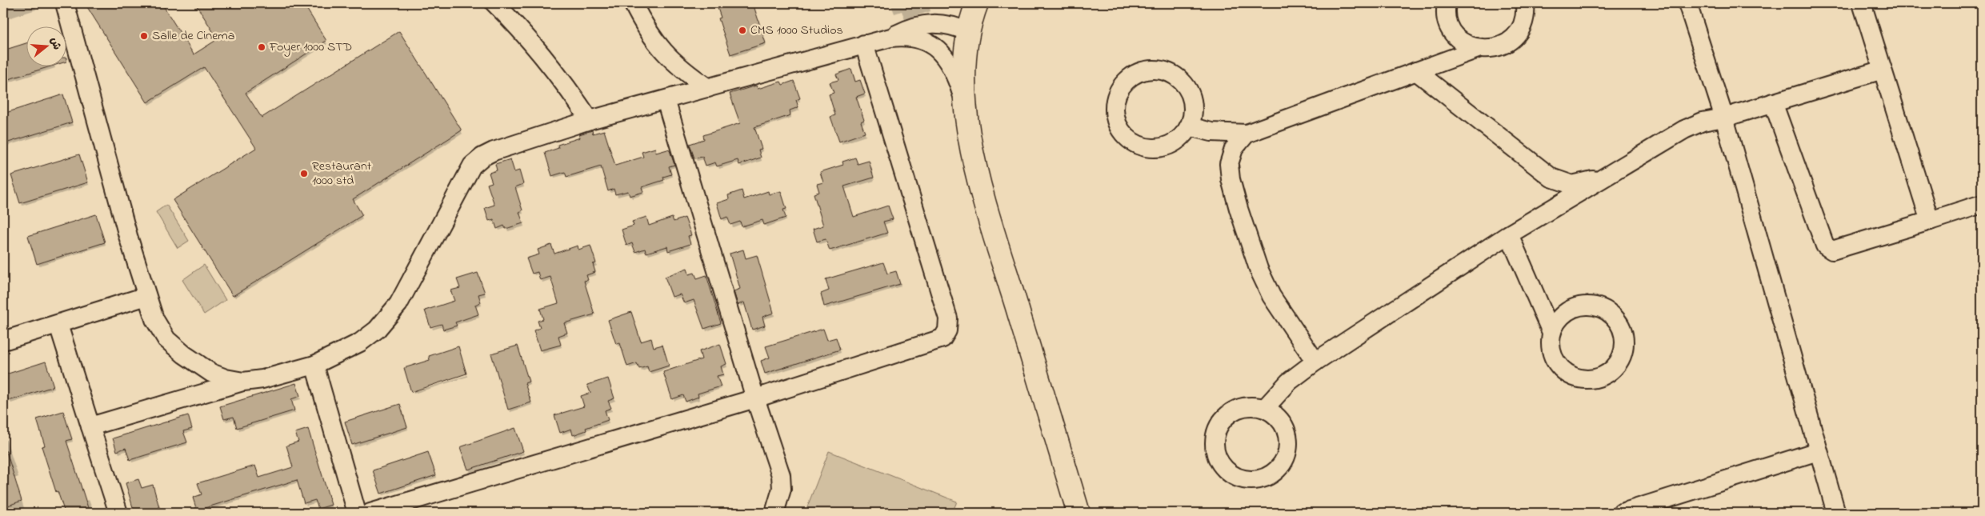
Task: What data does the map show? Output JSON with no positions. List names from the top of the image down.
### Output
{
  "places": [
    "CMS 1000 Studios",
    "Salle de Cinema",
    "Foyer 1000 STD",
    "Restaurant 1000 std"
  ],
  "north": "right"
}
